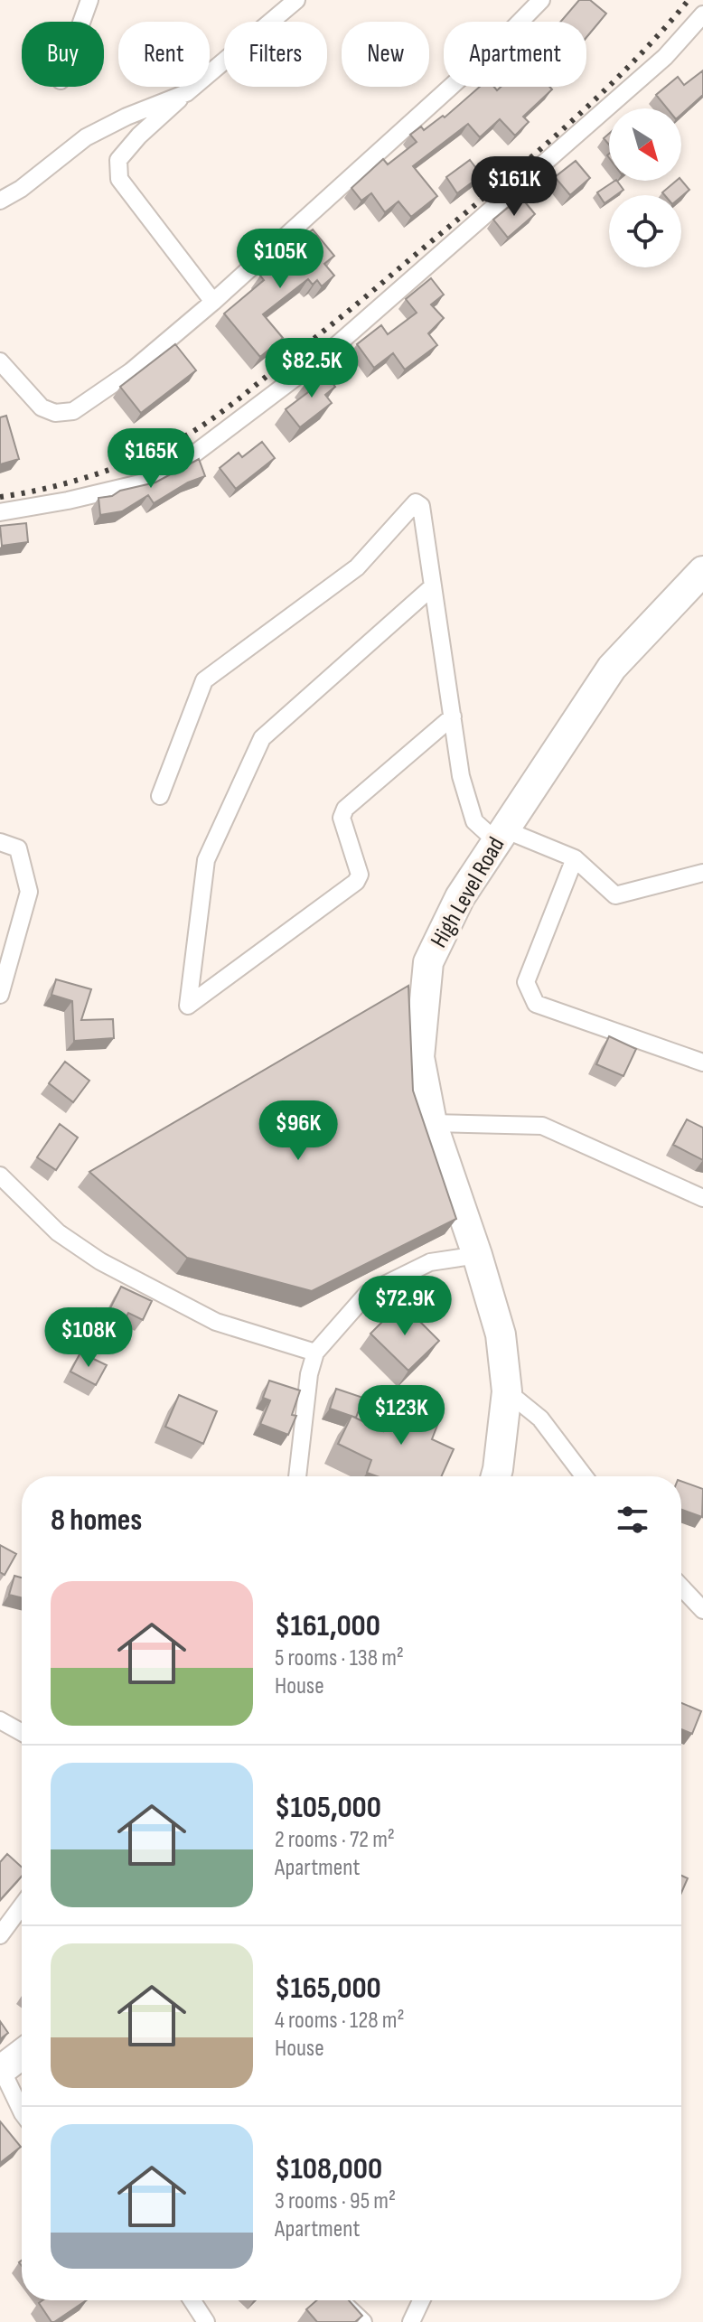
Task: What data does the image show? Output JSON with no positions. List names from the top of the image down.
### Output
{
  "streets": {
    "highway": ["High Level Road"]
  },
  "north": "bottom right",
  "page": {
    "chip": [
      "Buy",
      "Rent",
      "Filters",
      "New",
      "Apartment"
    ],
    "price": [
      "$161K",
      "$105K",
      "$82.5K",
      "$165K",
      "$96K",
      "$72.9K",
      "$108K",
      "$123K"
    ],
    "heading": "8 homes",
    "list": [
      {
        "name": "$161,000",
        "note": "5 rooms · 138 m² · House"
      },
      {
        "name": "$105,000",
        "note": "2 rooms · 72 m² · Apartment"
      },
      {
        "name": "$165,000",
        "note": "4 rooms · 128 m² · House"
      },
      {
        "name": "$108,000",
        "note": "3 rooms · 95 m² · Apartment"
      }
    ]
  }
}
